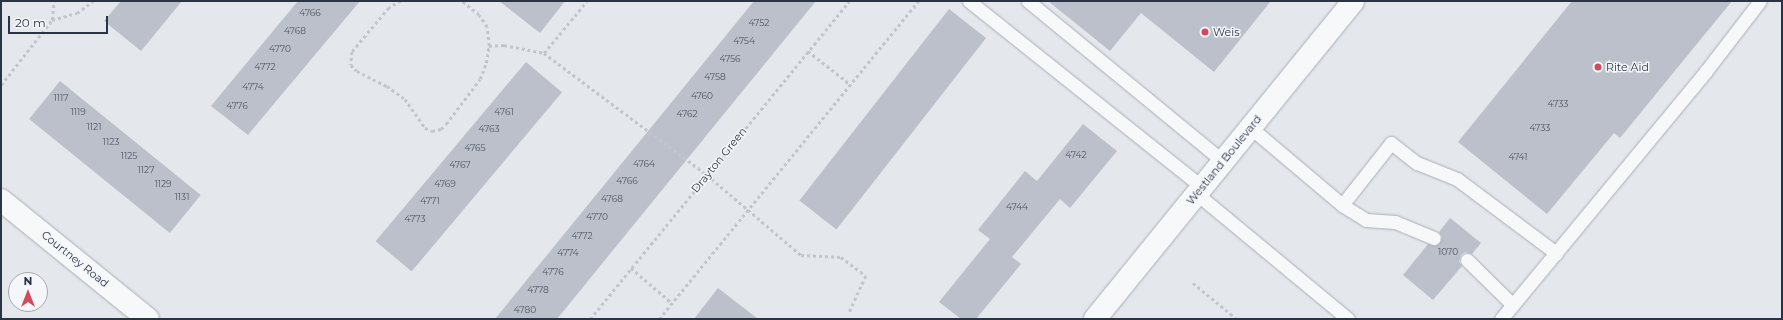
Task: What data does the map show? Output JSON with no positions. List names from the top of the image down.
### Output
{
  "streets": {
    "street": ["Westland Boulevard", "Courtney Road"],
    "path": ["Drayton Green"]
  },
  "places": ["Weis", "Rite Aid"],
  "house_numbers": [
    "4766",
    "4752",
    "4768",
    "4754",
    "4770",
    "4756",
    "4772",
    "4758",
    "4774",
    "4760",
    "1117",
    "4733",
    "4776",
    "1119",
    "4761",
    "4762",
    "1121",
    "4733",
    "4763",
    "1123",
    "4765",
    "4742",
    "1125",
    "4741",
    "4764",
    "4767",
    "1127",
    "4766",
    "1129",
    "4769",
    "1131",
    "4768",
    "4771",
    "4744",
    "4770",
    "4773",
    "4772",
    "1070",
    "4774",
    "4776",
    "4778",
    "4780"
  ],
  "scale_bar": "20 m",
  "north": "top"
}
